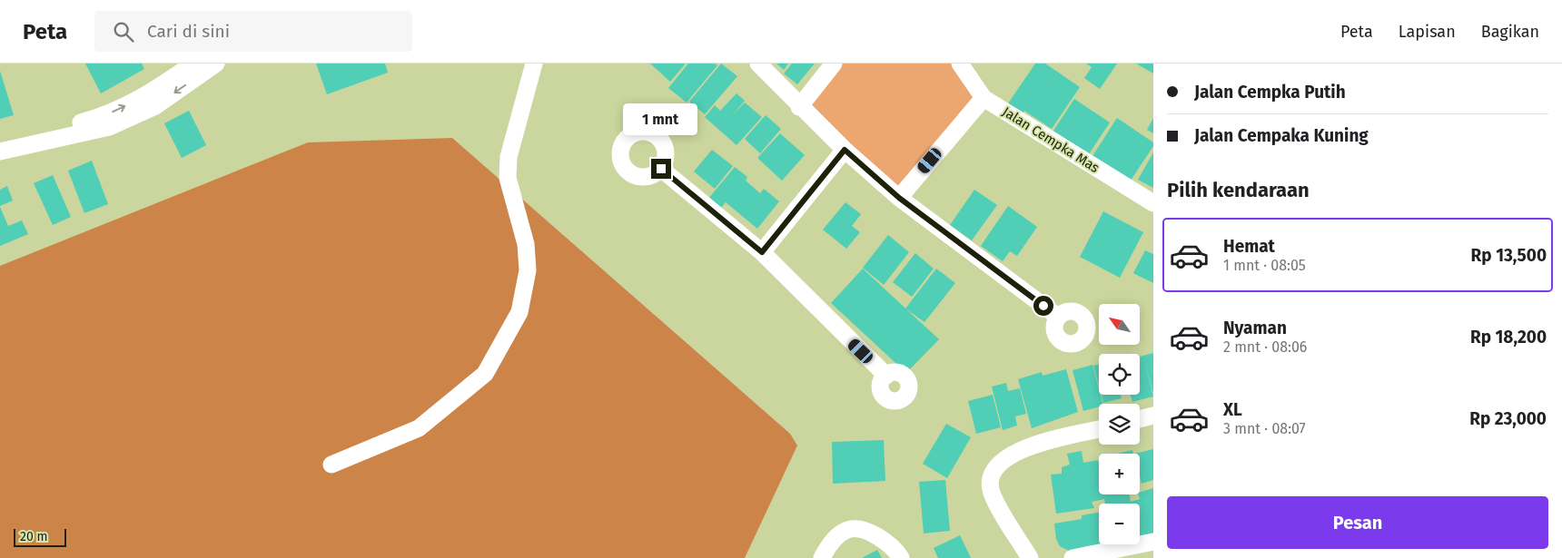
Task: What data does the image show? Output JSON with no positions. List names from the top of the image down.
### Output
{
  "streets": {
    "street": ["Jalan Cempka Mas"]
  },
  "scale_bar": "20 m",
  "north": "top left",
  "page": {
    "header": "Peta",
    "search": "Cari di sini",
    "nav": ["Peta", "Lapisan", "Bagikan"],
    "banner": ["Jalan Cempka Putih", "Jalan Cempaka Kuning"],
    "bubble": "1 mnt",
    "heading": "Pilih kendaraan",
    "list": [
      {
        "name": "Hemat",
        "note": "1 mnt · 08:05",
        "value": "Rp 13,500"
      },
      {
        "name": "Nyaman",
        "note": "2 mnt · 08:06",
        "value": "Rp 18,200"
      },
      {
        "name": "XL",
        "note": "3 mnt · 08:07",
        "value": "Rp 23,000"
      }
    ],
    "map_buttons": ["+", "−"],
    "buttons": "Pesan",
    "scale": "20 m"
  }
}
